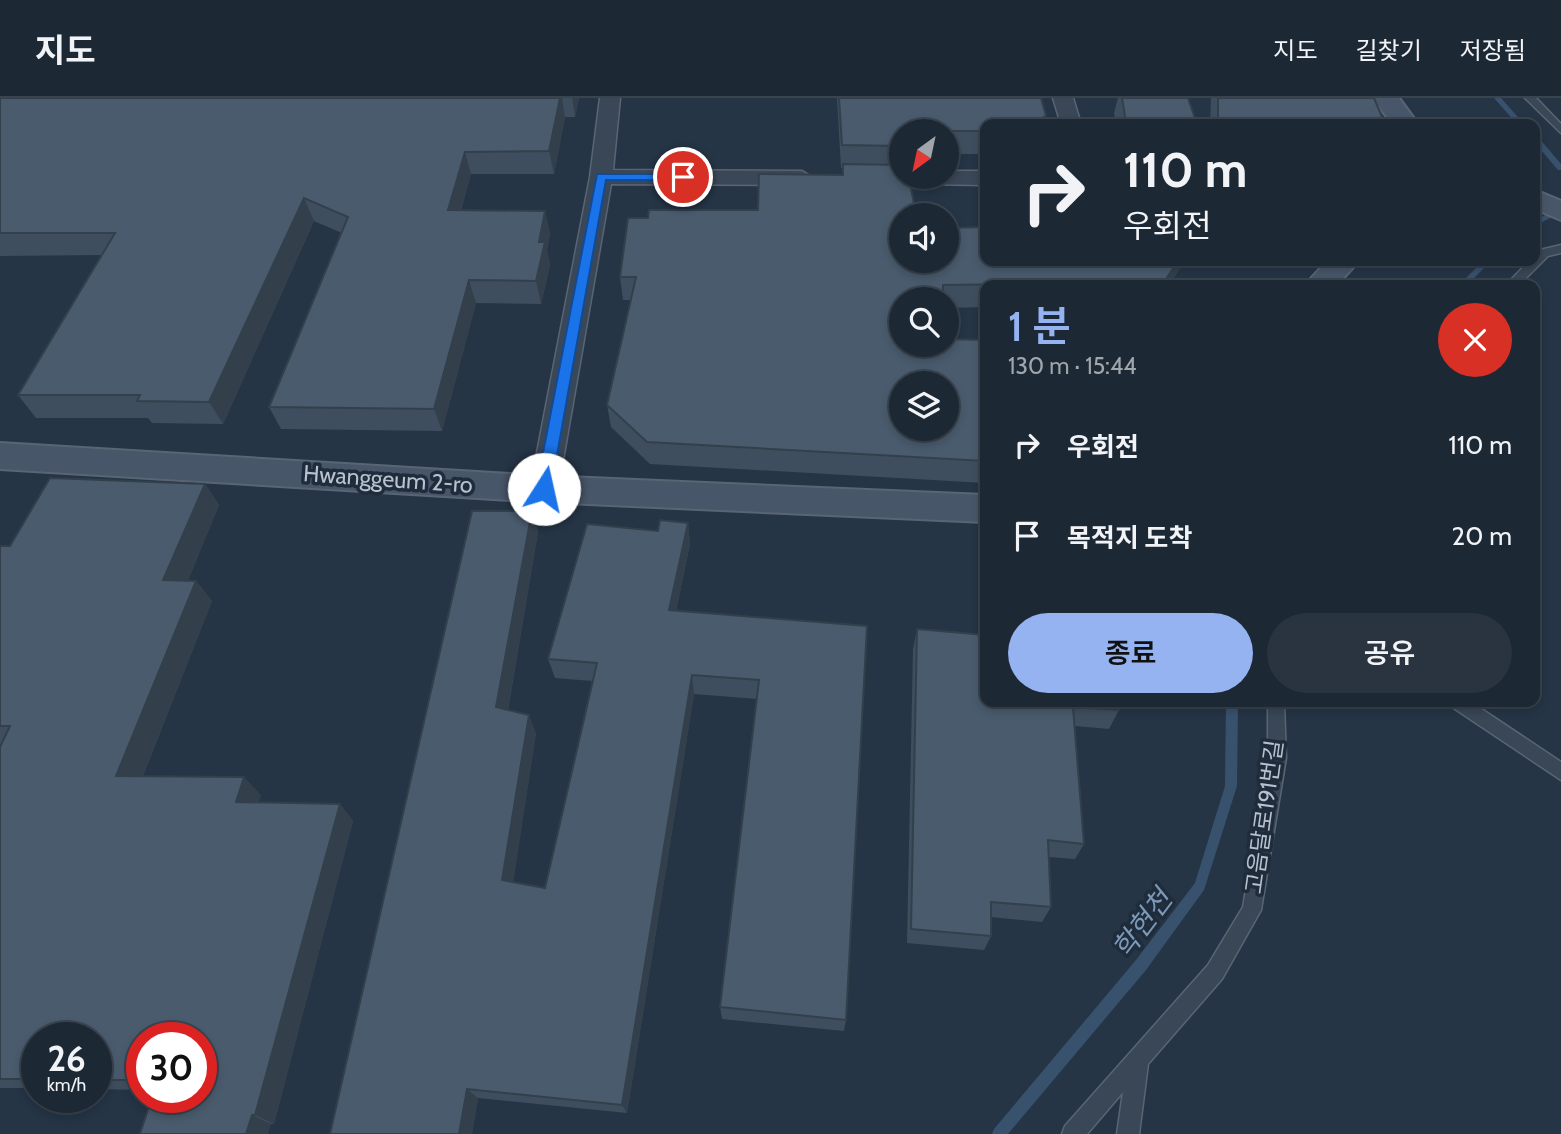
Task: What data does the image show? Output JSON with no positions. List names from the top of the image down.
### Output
{
  "streets": {
    "street": ["Hwanggeum 2-ro"],
    "lane": ["고음달로191번길"]
  },
  "water": ["학현천"],
  "north": "bottom left",
  "page": {
    "header": "지도",
    "nav": ["지도", "길찾기", "저장됨"],
    "turn": ["110 m", "우회전"],
    "heading": ["1 분", "130 m · 15:44"],
    "list": [
      {
        "name": "우회전",
        "value": "110 m"
      },
      {
        "name": "목적지 도착",
        "value": "20 m"
      }
    ],
    "buttons": ["종료", "공유"],
    "speed": "26 km/h",
    "limit": "30"
  }
}
